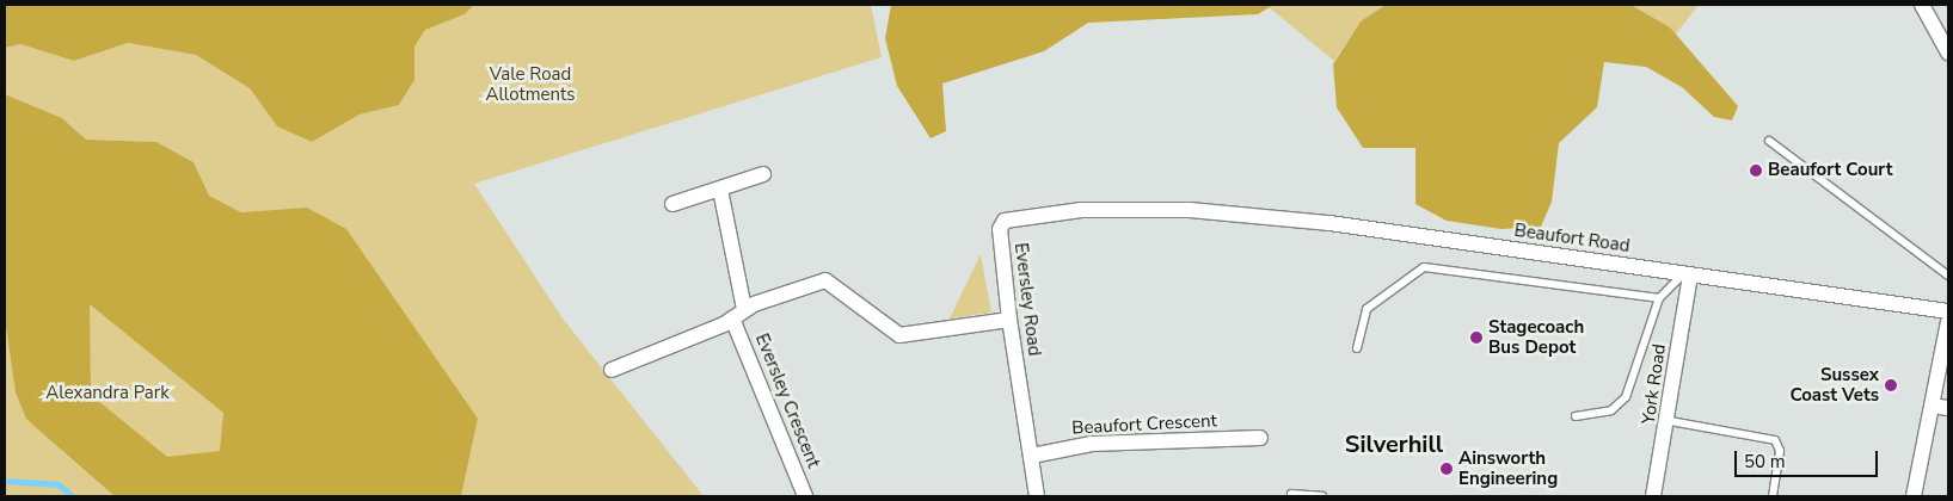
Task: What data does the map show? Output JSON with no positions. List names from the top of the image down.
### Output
{
  "streets": {
    "street": [
      "Beaufort Road",
      "Eversley Road",
      "York Road",
      "Eversley Crescent",
      "Beaufort Crescent"
    ]
  },
  "crossings": [
    ["Beaufort Road", "Eversley Road"],
    ["Beaufort Road", "York Road"],
    ["Eversley Road", "Eversley Crescent"],
    ["Eversley Road", "Beaufort Crescent"]
  ],
  "districts": ["Silverhill"],
  "parks": ["Vale Road Allotments", "Alexandra Park"],
  "places": [
    "Beaufort Court",
    "Stagecoach Bus Depot",
    "Sussex Coast Vets",
    "Ainsworth Engineering"
  ],
  "scale_bar": "50 m"
}
